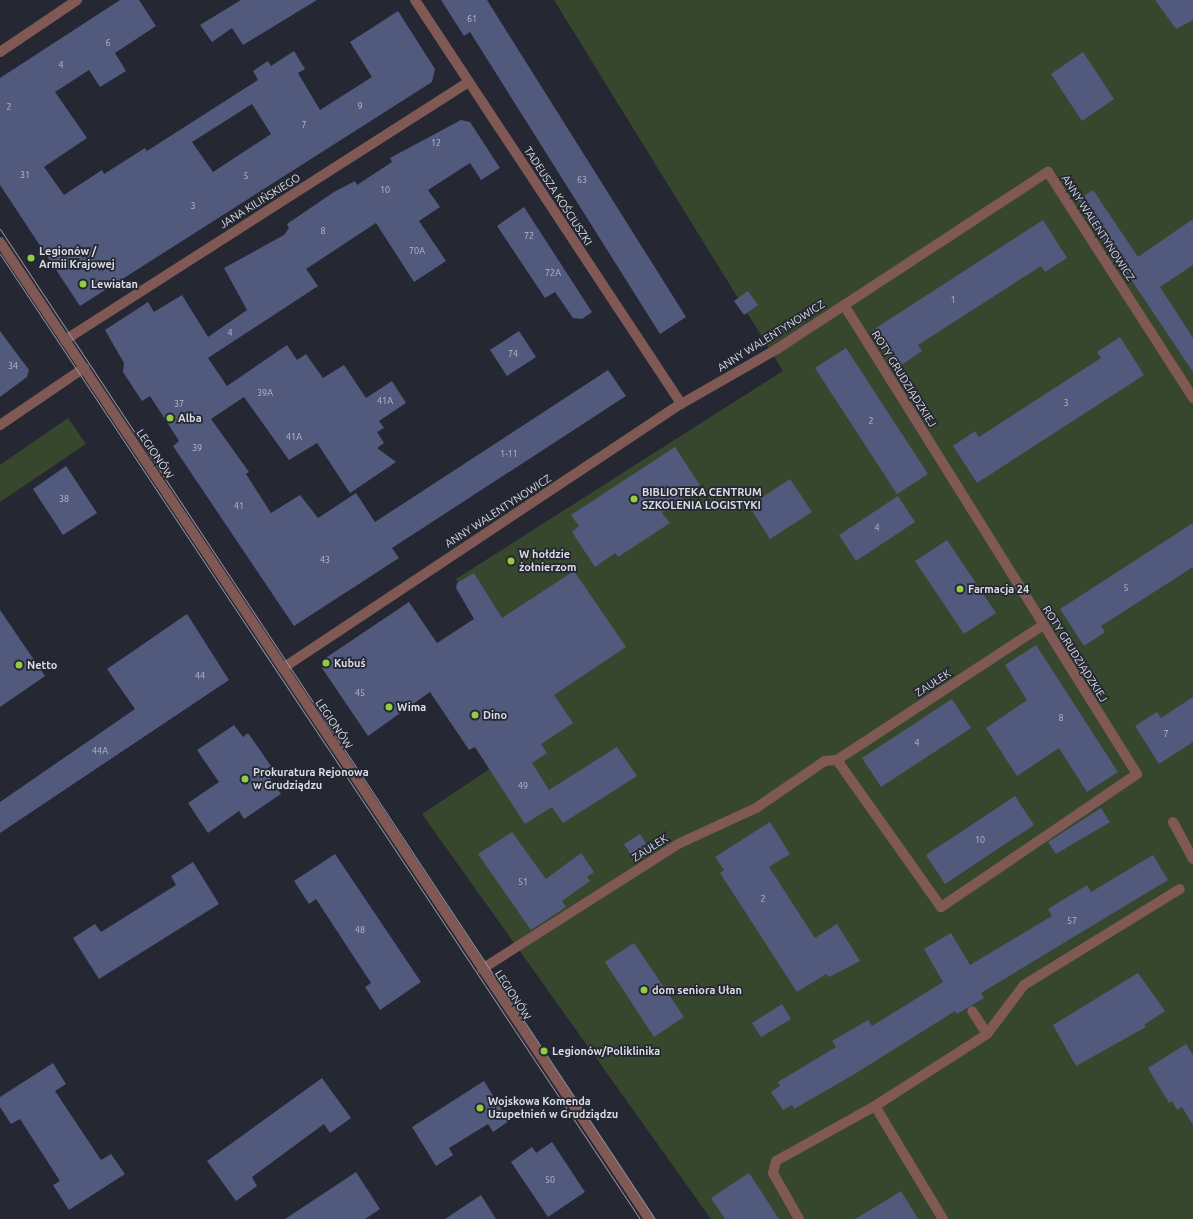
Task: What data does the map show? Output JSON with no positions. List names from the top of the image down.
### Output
{
  "streets": {
    "street": [
      "TADEUSZA KOŚCIUSZKI",
      "JANA KILIŃSKIEGO",
      "ANNY WALENTYNOWICZ",
      "ROTY GRUDZIĄDZKIEJ",
      "LEGIONÓW",
      "ZAUŁEK"
    ]
  },
  "crossings": [
    ["TADEUSZA KOŚCIUSZKI", "JANA KILIŃSKIEGO"],
    ["TADEUSZA KOŚCIUSZKI", "ANNY WALENTYNOWICZ"],
    ["JANA KILIŃSKIEGO", "LEGIONÓW"],
    ["ANNY WALENTYNOWICZ", "ROTY GRUDZIĄDZKIEJ"],
    ["ANNY WALENTYNOWICZ", "LEGIONÓW"],
    ["ROTY GRUDZIĄDZKIEJ", "ZAUŁEK"],
    ["LEGIONÓW", "ZAUŁEK"]
  ],
  "places": [
    "Legionów / Armii Krajowej",
    "Lewiatan",
    "Alba",
    "BIBLIOTEKA CENTRUM SZKOLENIA LOGISTYKI",
    "W hołdzie żołnierzom",
    "Farmacja 24",
    "Kubuś",
    "Netto",
    "Wima",
    "Dino",
    "Prokuratura Rejonowa w Grudziądzu",
    "dom seniora Ułan",
    "Legionów/Poliklinika",
    "Wojskowa Komenda Uzupełnień w Grudziądzu"
  ],
  "house_numbers": [
    "61",
    "6",
    "4",
    "9",
    "2",
    "7",
    "12",
    "31",
    "5",
    "63",
    "10",
    "3",
    "8",
    "72",
    "70A",
    "72A",
    "1",
    "4",
    "74",
    "34",
    "39A",
    "41A",
    "3",
    "37",
    "2",
    "41A",
    "39",
    "1-11",
    "38",
    "41",
    "4",
    "43",
    "5",
    "44",
    "45",
    "8",
    "7",
    "4",
    "44A",
    "49",
    "10",
    "51",
    "2",
    "57",
    "48",
    "50"
  ]
}
